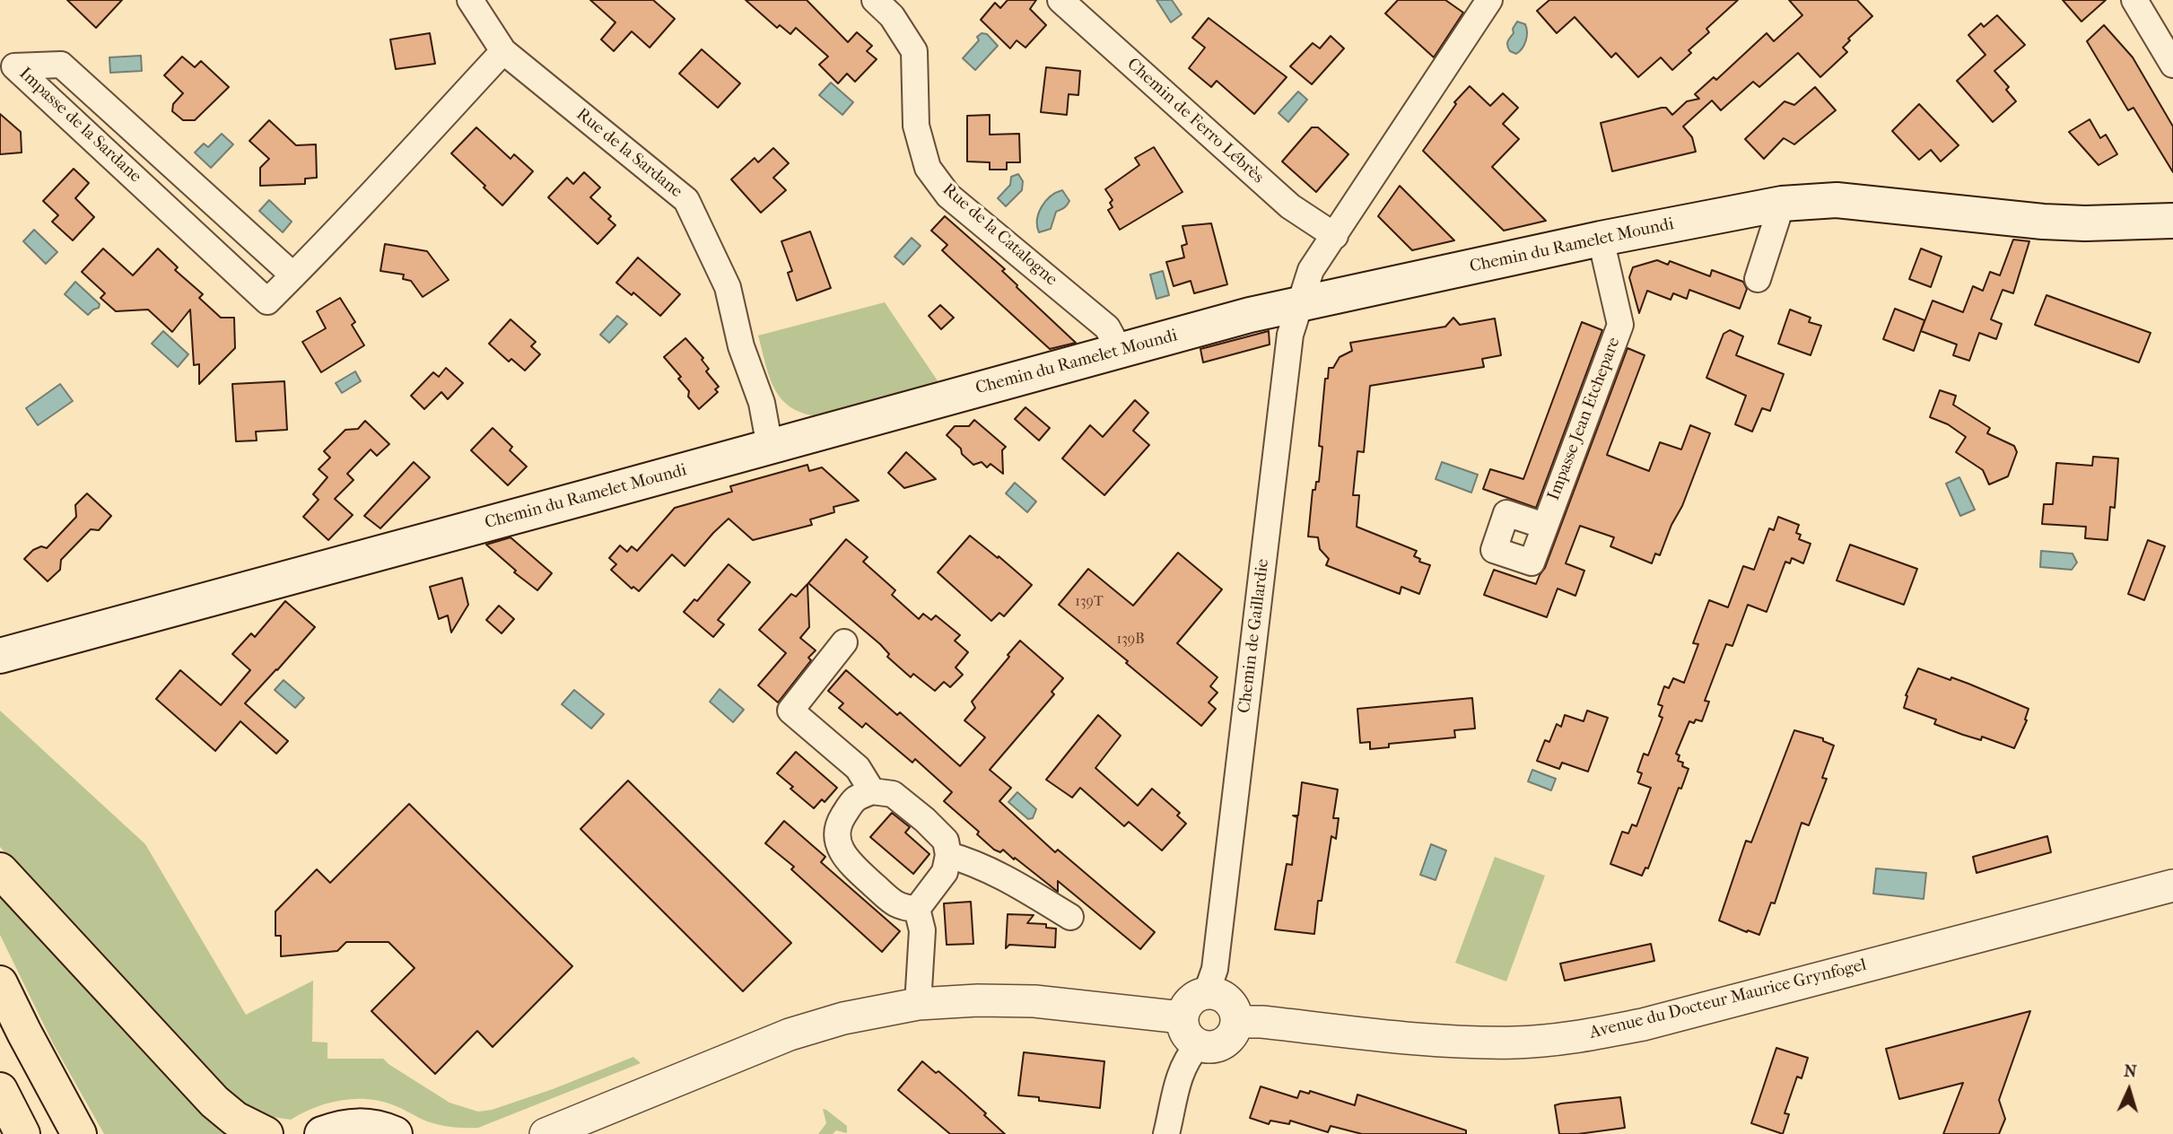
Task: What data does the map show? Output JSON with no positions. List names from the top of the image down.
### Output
{
  "streets": {
    "main road": ["Chemin du Ramelet Moundi"],
    "street": [
      "Chemin de Ferro Lébrès",
      "Impasse de la Sardane",
      "Rue de la Sardane",
      "Rue de la Catalogne",
      "Impasse Jean Etchepare",
      "Chemin de Gaillardie",
      "Avenue du Docteur Maurice Grynfogel"
    ]
  },
  "crossings": [
    ["Impasse de la Sardane", "Rue de la Sardane"],
    ["Rue de la Sardane", "Chemin du Ramelet Moundi"],
    ["Rue de la Catalogne", "Chemin du Ramelet Moundi"],
    ["Chemin du Ramelet Moundi", "Impasse Jean Etchepare"],
    ["Chemin du Ramelet Moundi", "Chemin de Gaillardie"],
    ["Chemin de Gaillardie", "Avenue du Docteur Maurice Grynfogel"]
  ],
  "house_numbers": ["139T", "139B"],
  "north": "top"
}
